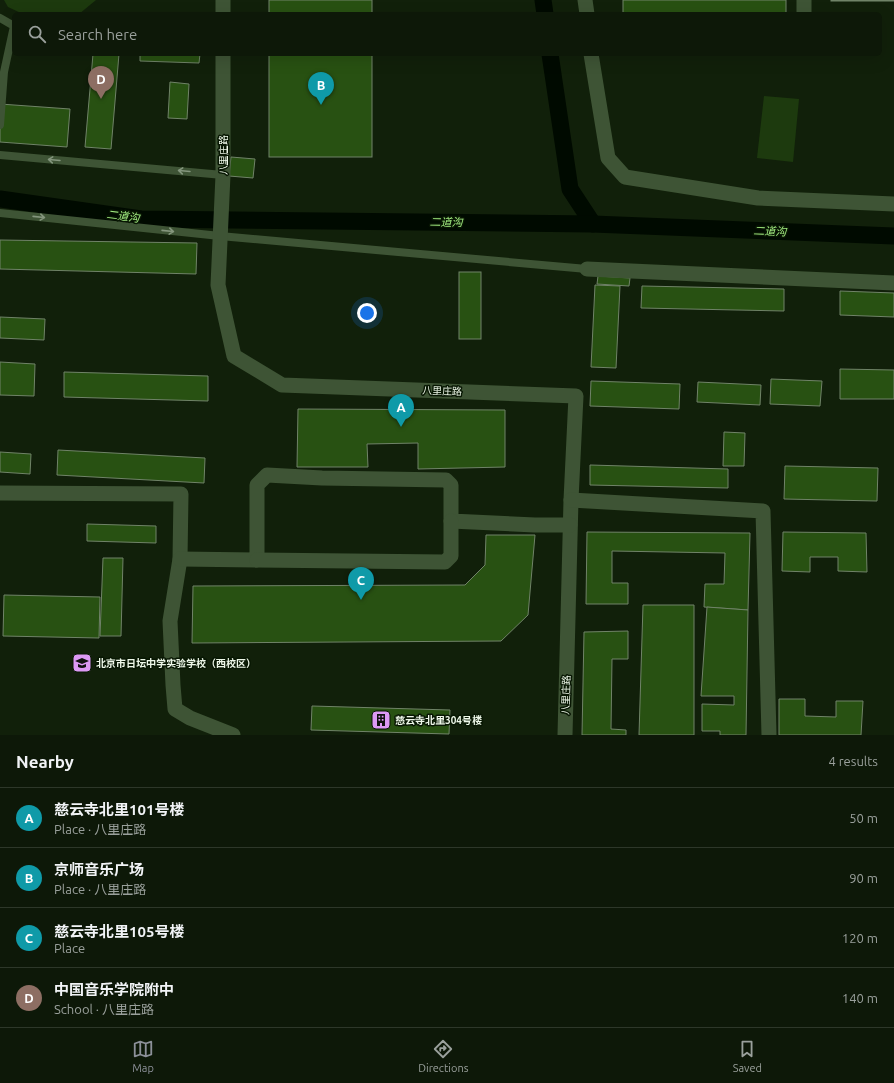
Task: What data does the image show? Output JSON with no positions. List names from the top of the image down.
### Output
{
  "streets": {
    "street": ["八里庄路"]
  },
  "water": ["二道沟"],
  "places": {
    "school or university": ["北京市日坛中学实验学校（西校区）"],
    "building": ["慈云寺北里304号楼"]
  },
  "page": {
    "search": "Search here",
    "pins": [
      "D",
      "B",
      "A",
      "C"
    ],
    "heading": ["Nearby", "4 results"],
    "list": [
      {
        "mark": "A",
        "name": "慈云寺北里101号楼",
        "note": "Place · 八里庄路",
        "value": "50 m"
      },
      {
        "mark": "B",
        "name": "京师音乐广场",
        "note": "Place · 八里庄路",
        "value": "90 m"
      },
      {
        "mark": "C",
        "name": "慈云寺北里105号楼",
        "note": "Place",
        "value": "120 m"
      },
      {
        "mark": "D",
        "name": "中国音乐学院附中",
        "note": "School · 八里庄路",
        "value": "140 m"
      }
    ],
    "nav": ["Map", "Directions", "Saved"]
  }
}
